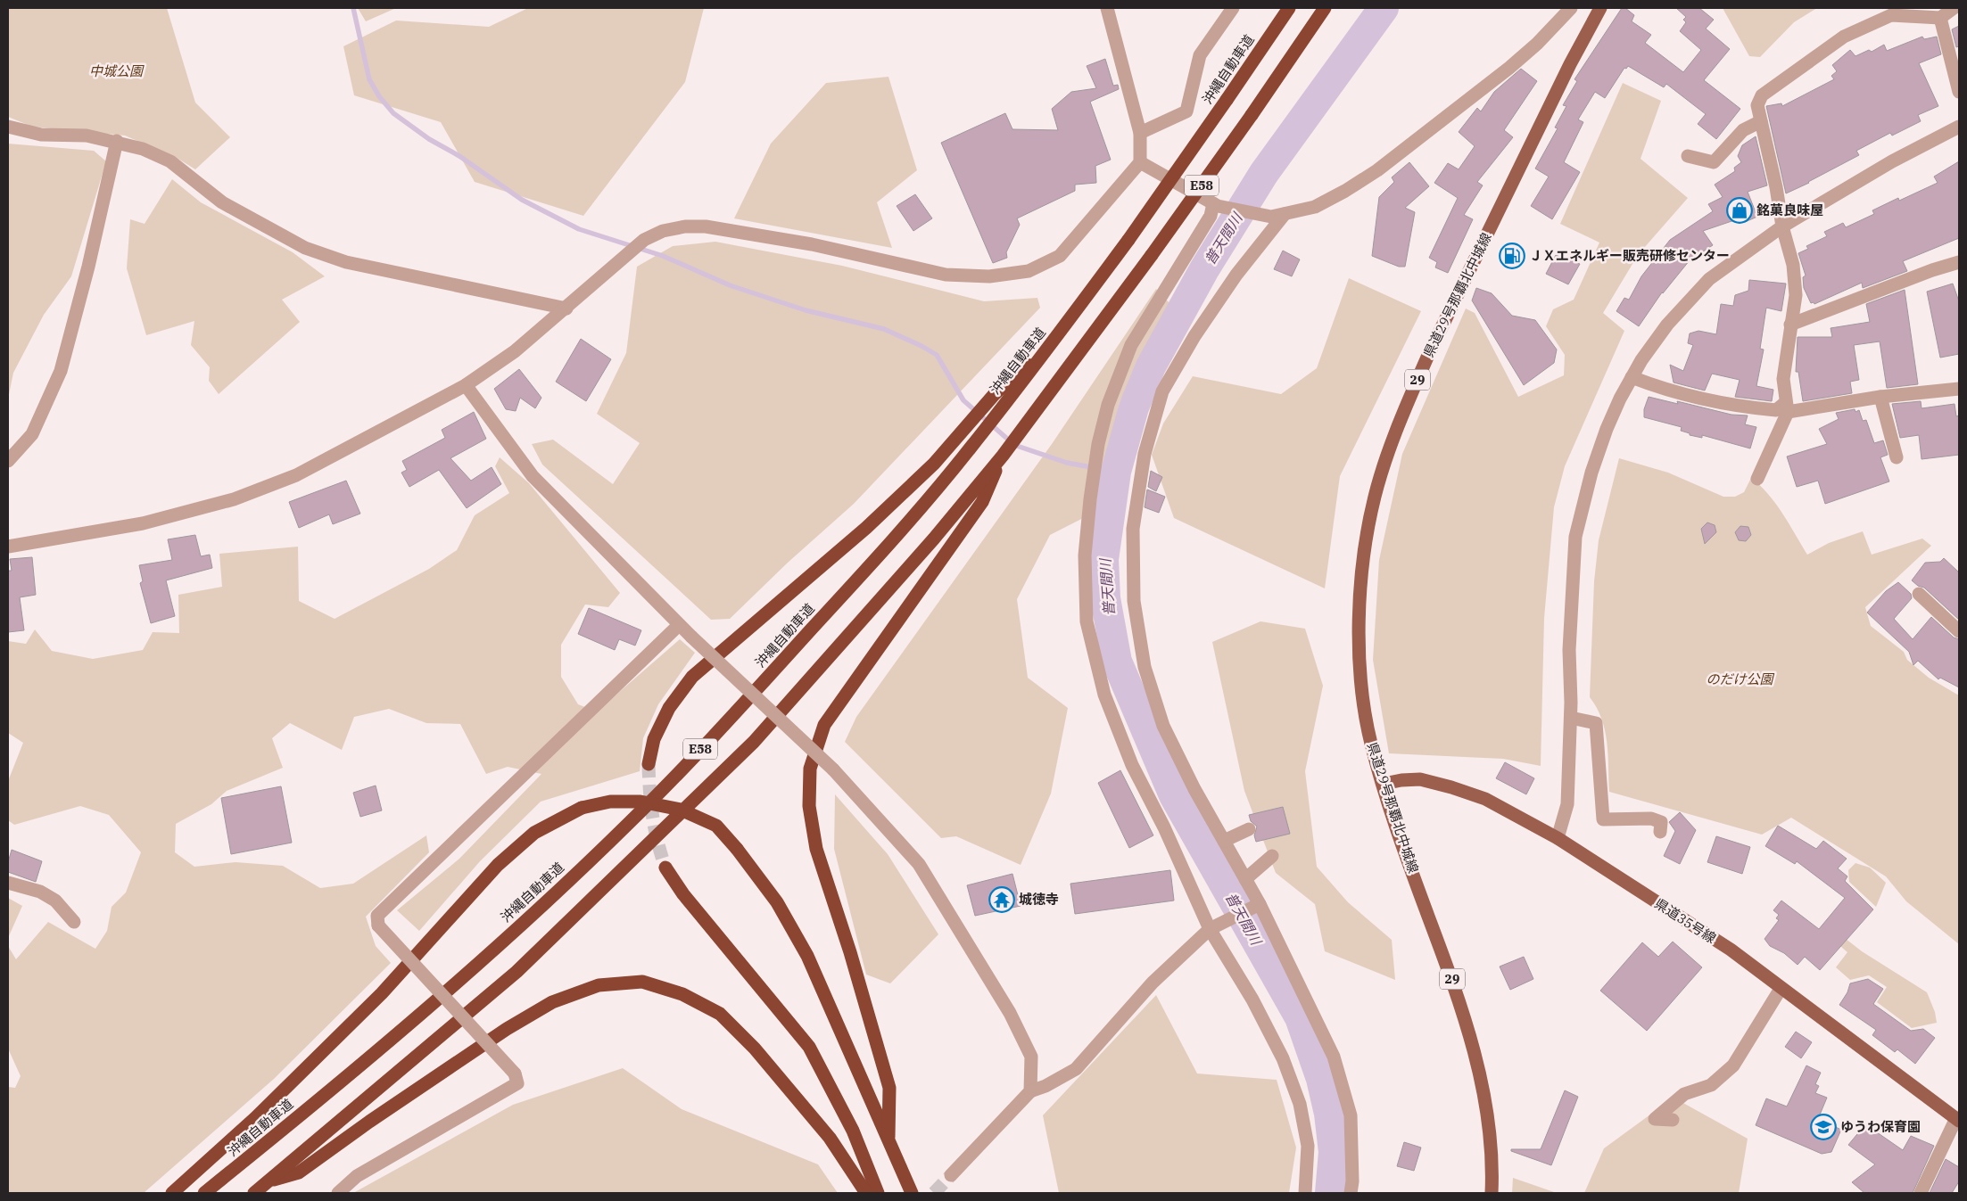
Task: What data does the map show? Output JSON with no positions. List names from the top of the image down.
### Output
{
  "streets": {
    "highway": ["沖縄自動車道", "E58"],
    "main road": ["県道29号那覇北中城線", "29", "県道35号線"]
  },
  "crossings": [
    ["県道29号那覇北中城線", "県道35号線"]
  ],
  "water": ["普天間川"],
  "parks": ["中城公園", "のだけ公園"],
  "places": {
    "shop": ["銘菓良味屋"],
    "fuel station": ["ＪＸエネルギー販売研修センター"],
    "temple": ["城徳寺"],
    "school or university": ["ゆうわ保育園"]
  }
}
